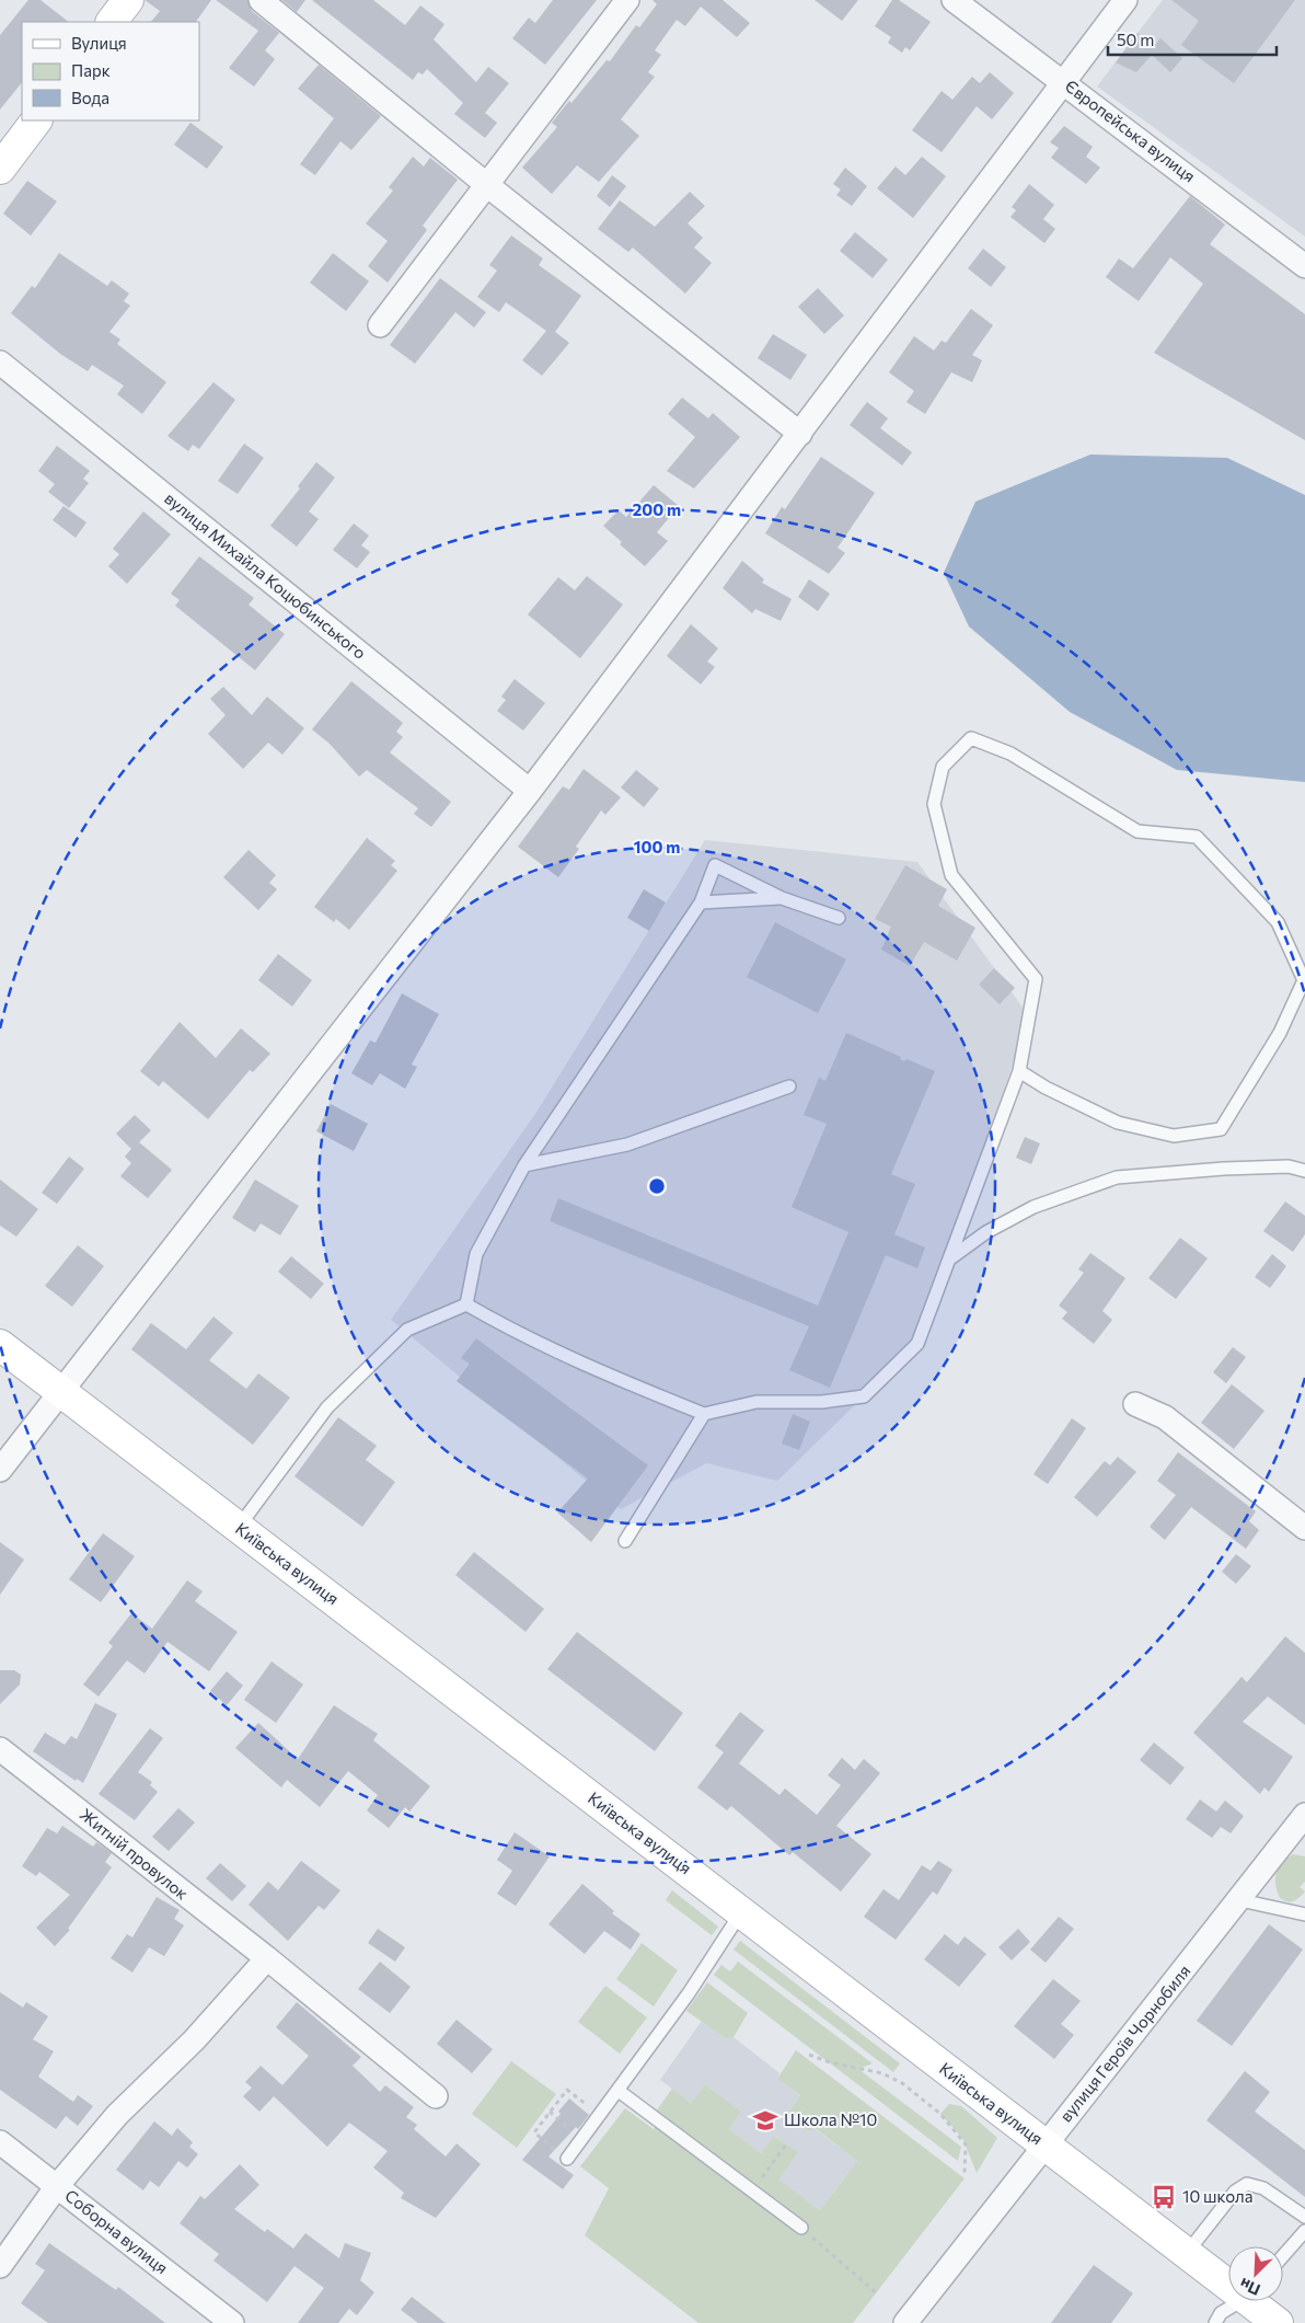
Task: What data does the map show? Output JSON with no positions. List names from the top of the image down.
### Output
{
  "streets": {
    "street": [
      "Європейська вулиця",
      "вулиця Михайла Коцюбинського",
      "Київська вулиця",
      "Житній провулок",
      "вулиця Героїв Чорнобиля",
      "Соборна вулиця"
    ]
  },
  "crossings": [
    ["Київська вулиця", "вулиця Героїв Чорнобиля"]
  ],
  "places": {
    "school or university": ["Школа №10"],
    "bus stop": ["10 школа"]
  },
  "legend": ["Вулиця", "Парк", "Вода"],
  "scale_bar": "50 m",
  "north": "bottom left",
  "rings": ["200 m", "100 m"]
}
